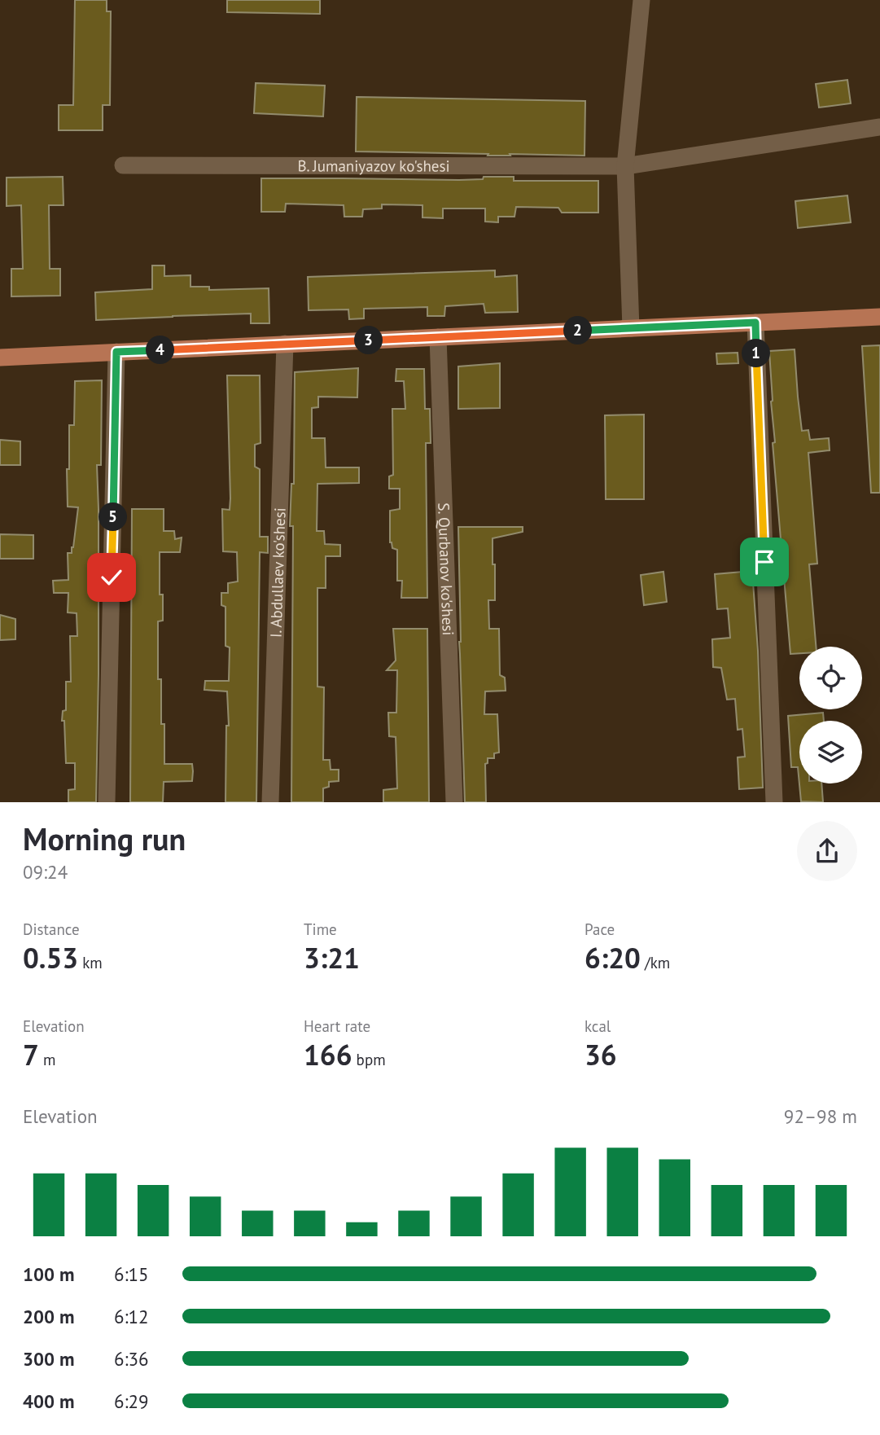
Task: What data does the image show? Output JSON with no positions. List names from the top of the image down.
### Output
{
  "streets": {
    "street": ["B. Jumaniyazov ko'shesi", "S. Qurbanov ko'shesi", "I. Abdullaev ko'shesi"]
  },
  "page": {
    "pins": [
      "2",
      "3",
      "4",
      "1",
      "5"
    ],
    "heading": ["Morning run", "09:24"],
    "stats": [
      ["Distance", "0.53 km"],
      ["Time", "3:21"],
      ["Pace", "6:20 /km"],
      ["Elevation", "7 m"],
      ["Heart rate", "166 bpm"],
      ["kcal", "36"]
    ],
    "chart": ["Elevation", "92–98 m"],
    "list": [
      {
        "name": "100 m",
        "note": "6:15"
      },
      {
        "name": "200 m",
        "note": "6:12"
      },
      {
        "name": "300 m",
        "note": "6:36"
      },
      {
        "name": "400 m",
        "note": "6:29"
      }
    ]
  }
}
